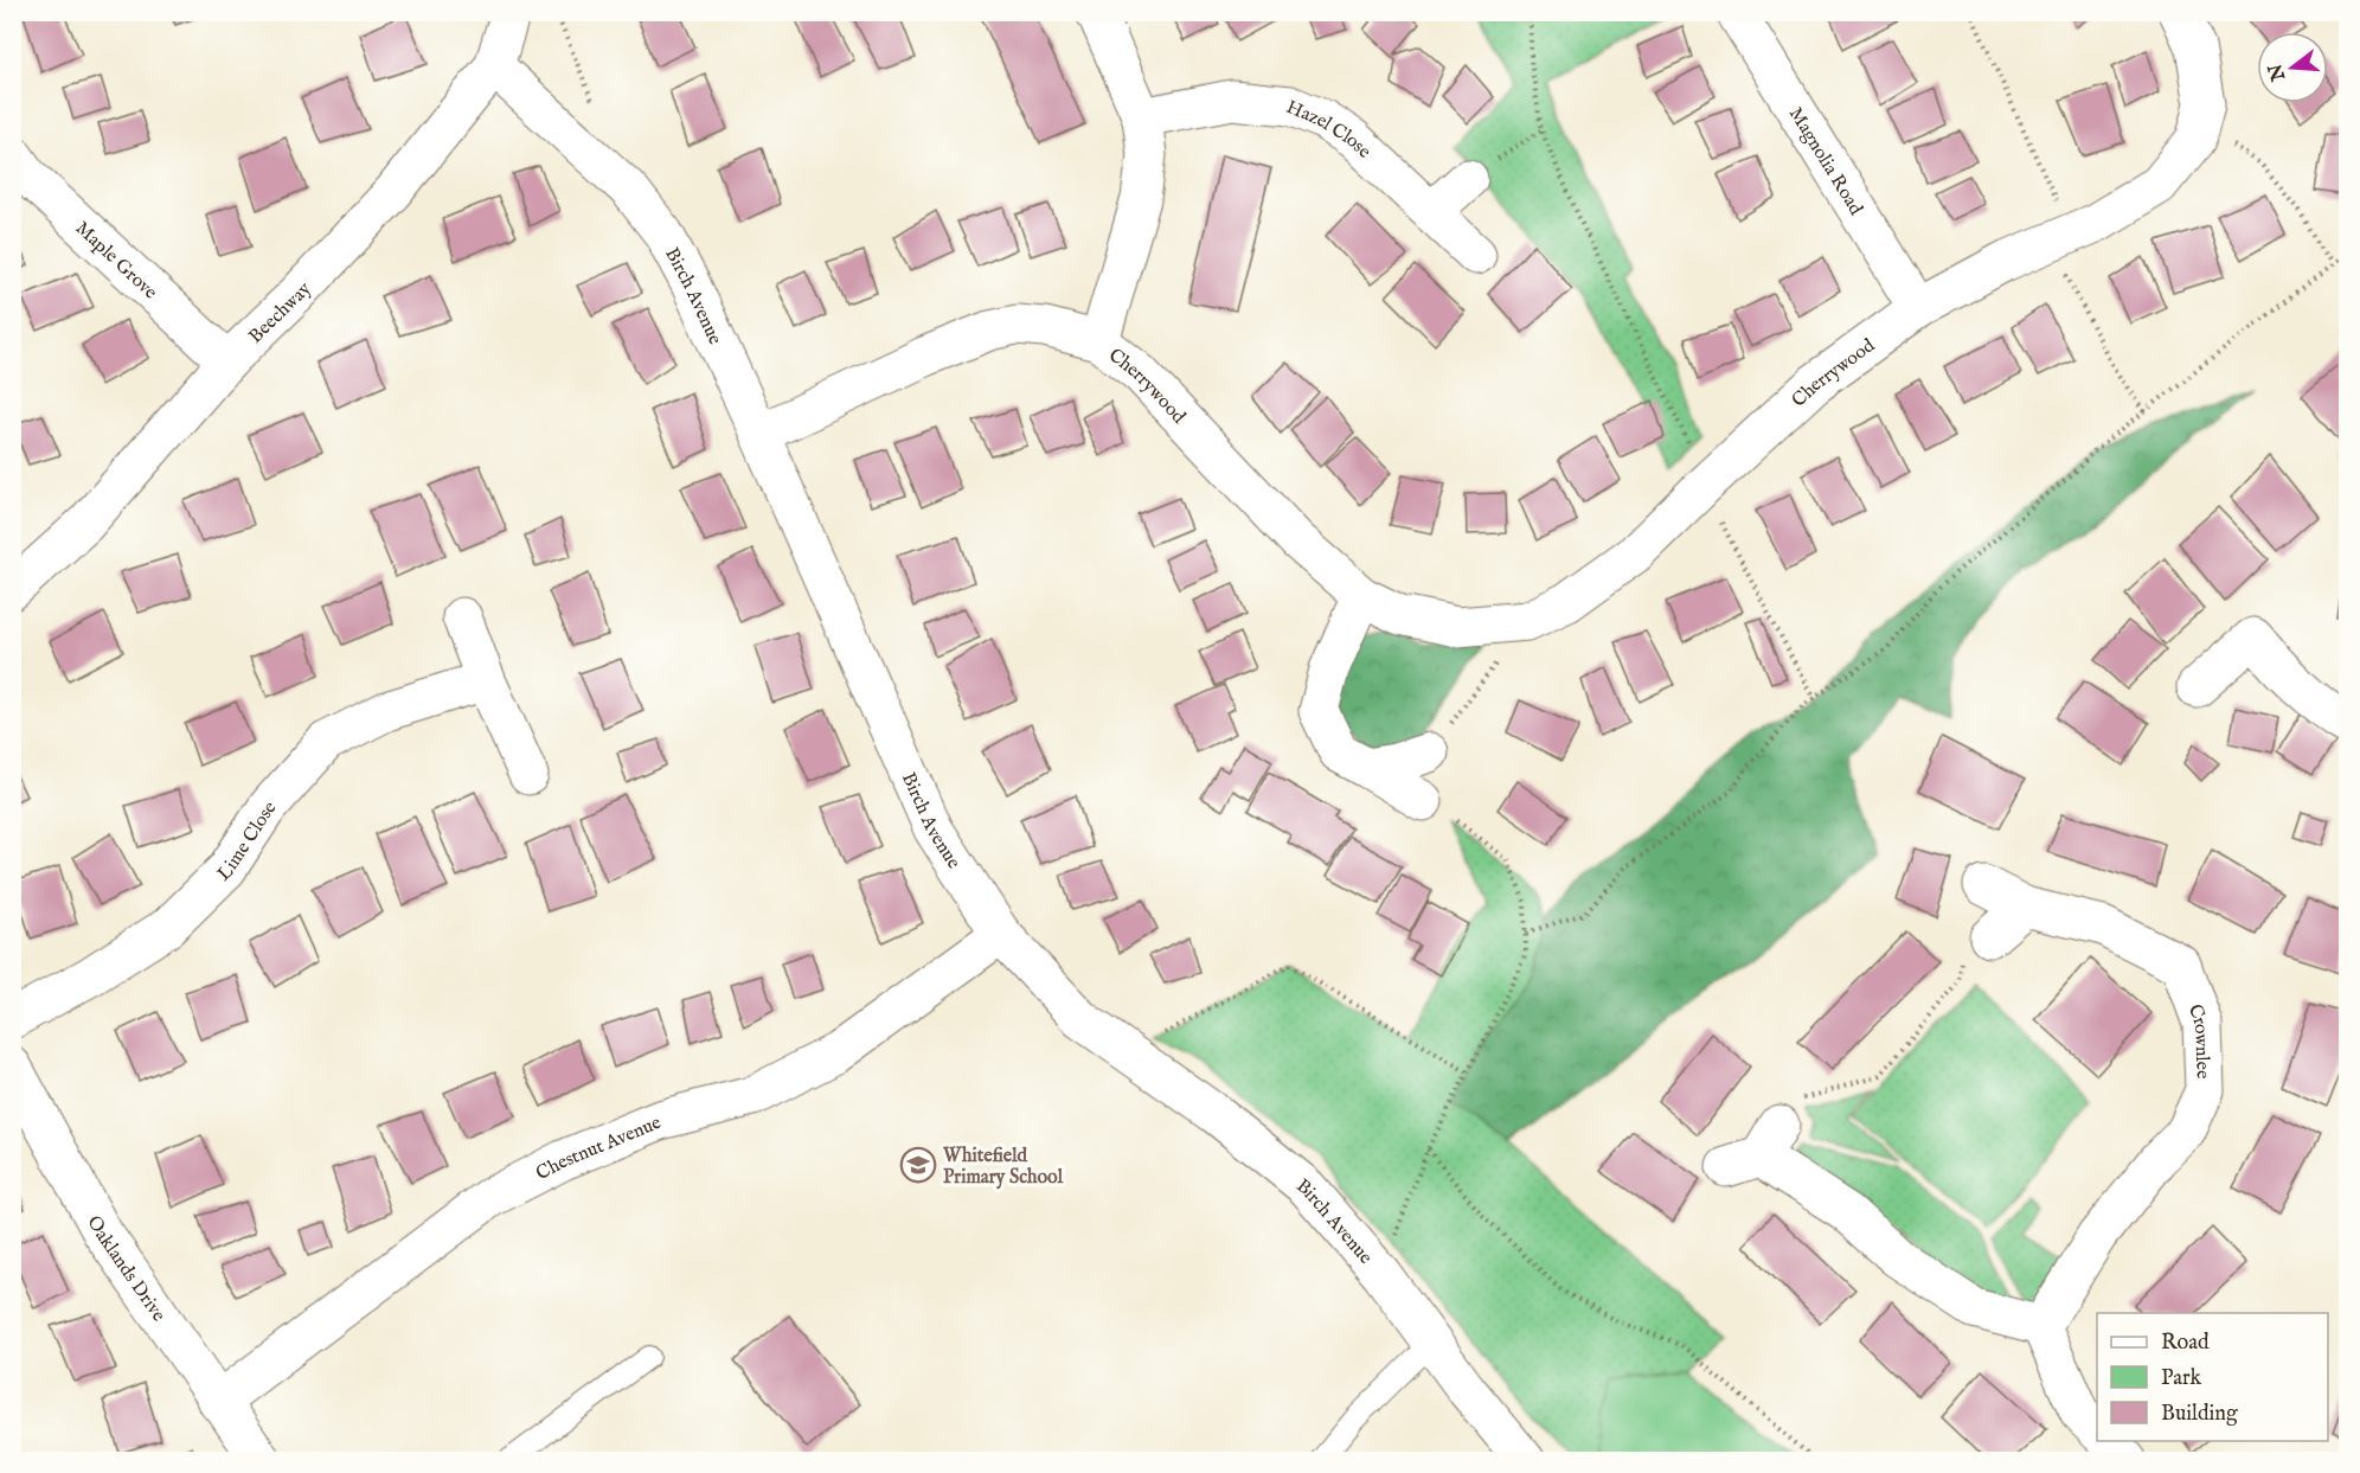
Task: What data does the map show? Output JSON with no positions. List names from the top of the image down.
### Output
{
  "streets": {
    "street": [
      "Hazel Close",
      "Magnolia Road",
      "Maple Grove",
      "Birch Avenue",
      "Beechway",
      "Cherrywood",
      "Lime Close",
      "Crownlee",
      "Chestnut Avenue",
      "Oaklands Drive"
    ]
  },
  "crossings": [
    ["Magnolia Road", "Cherrywood"],
    ["Maple Grove", "Beechway"],
    ["Birch Avenue", "Beechway"],
    ["Birch Avenue", "Cherrywood"],
    ["Birch Avenue", "Chestnut Avenue"],
    ["Chestnut Avenue", "Oaklands Drive"]
  ],
  "places": {
    "school or university": ["Whitefield Primary School"]
  },
  "legend": ["Road", "Park", "Building"],
  "north": "left"
}
